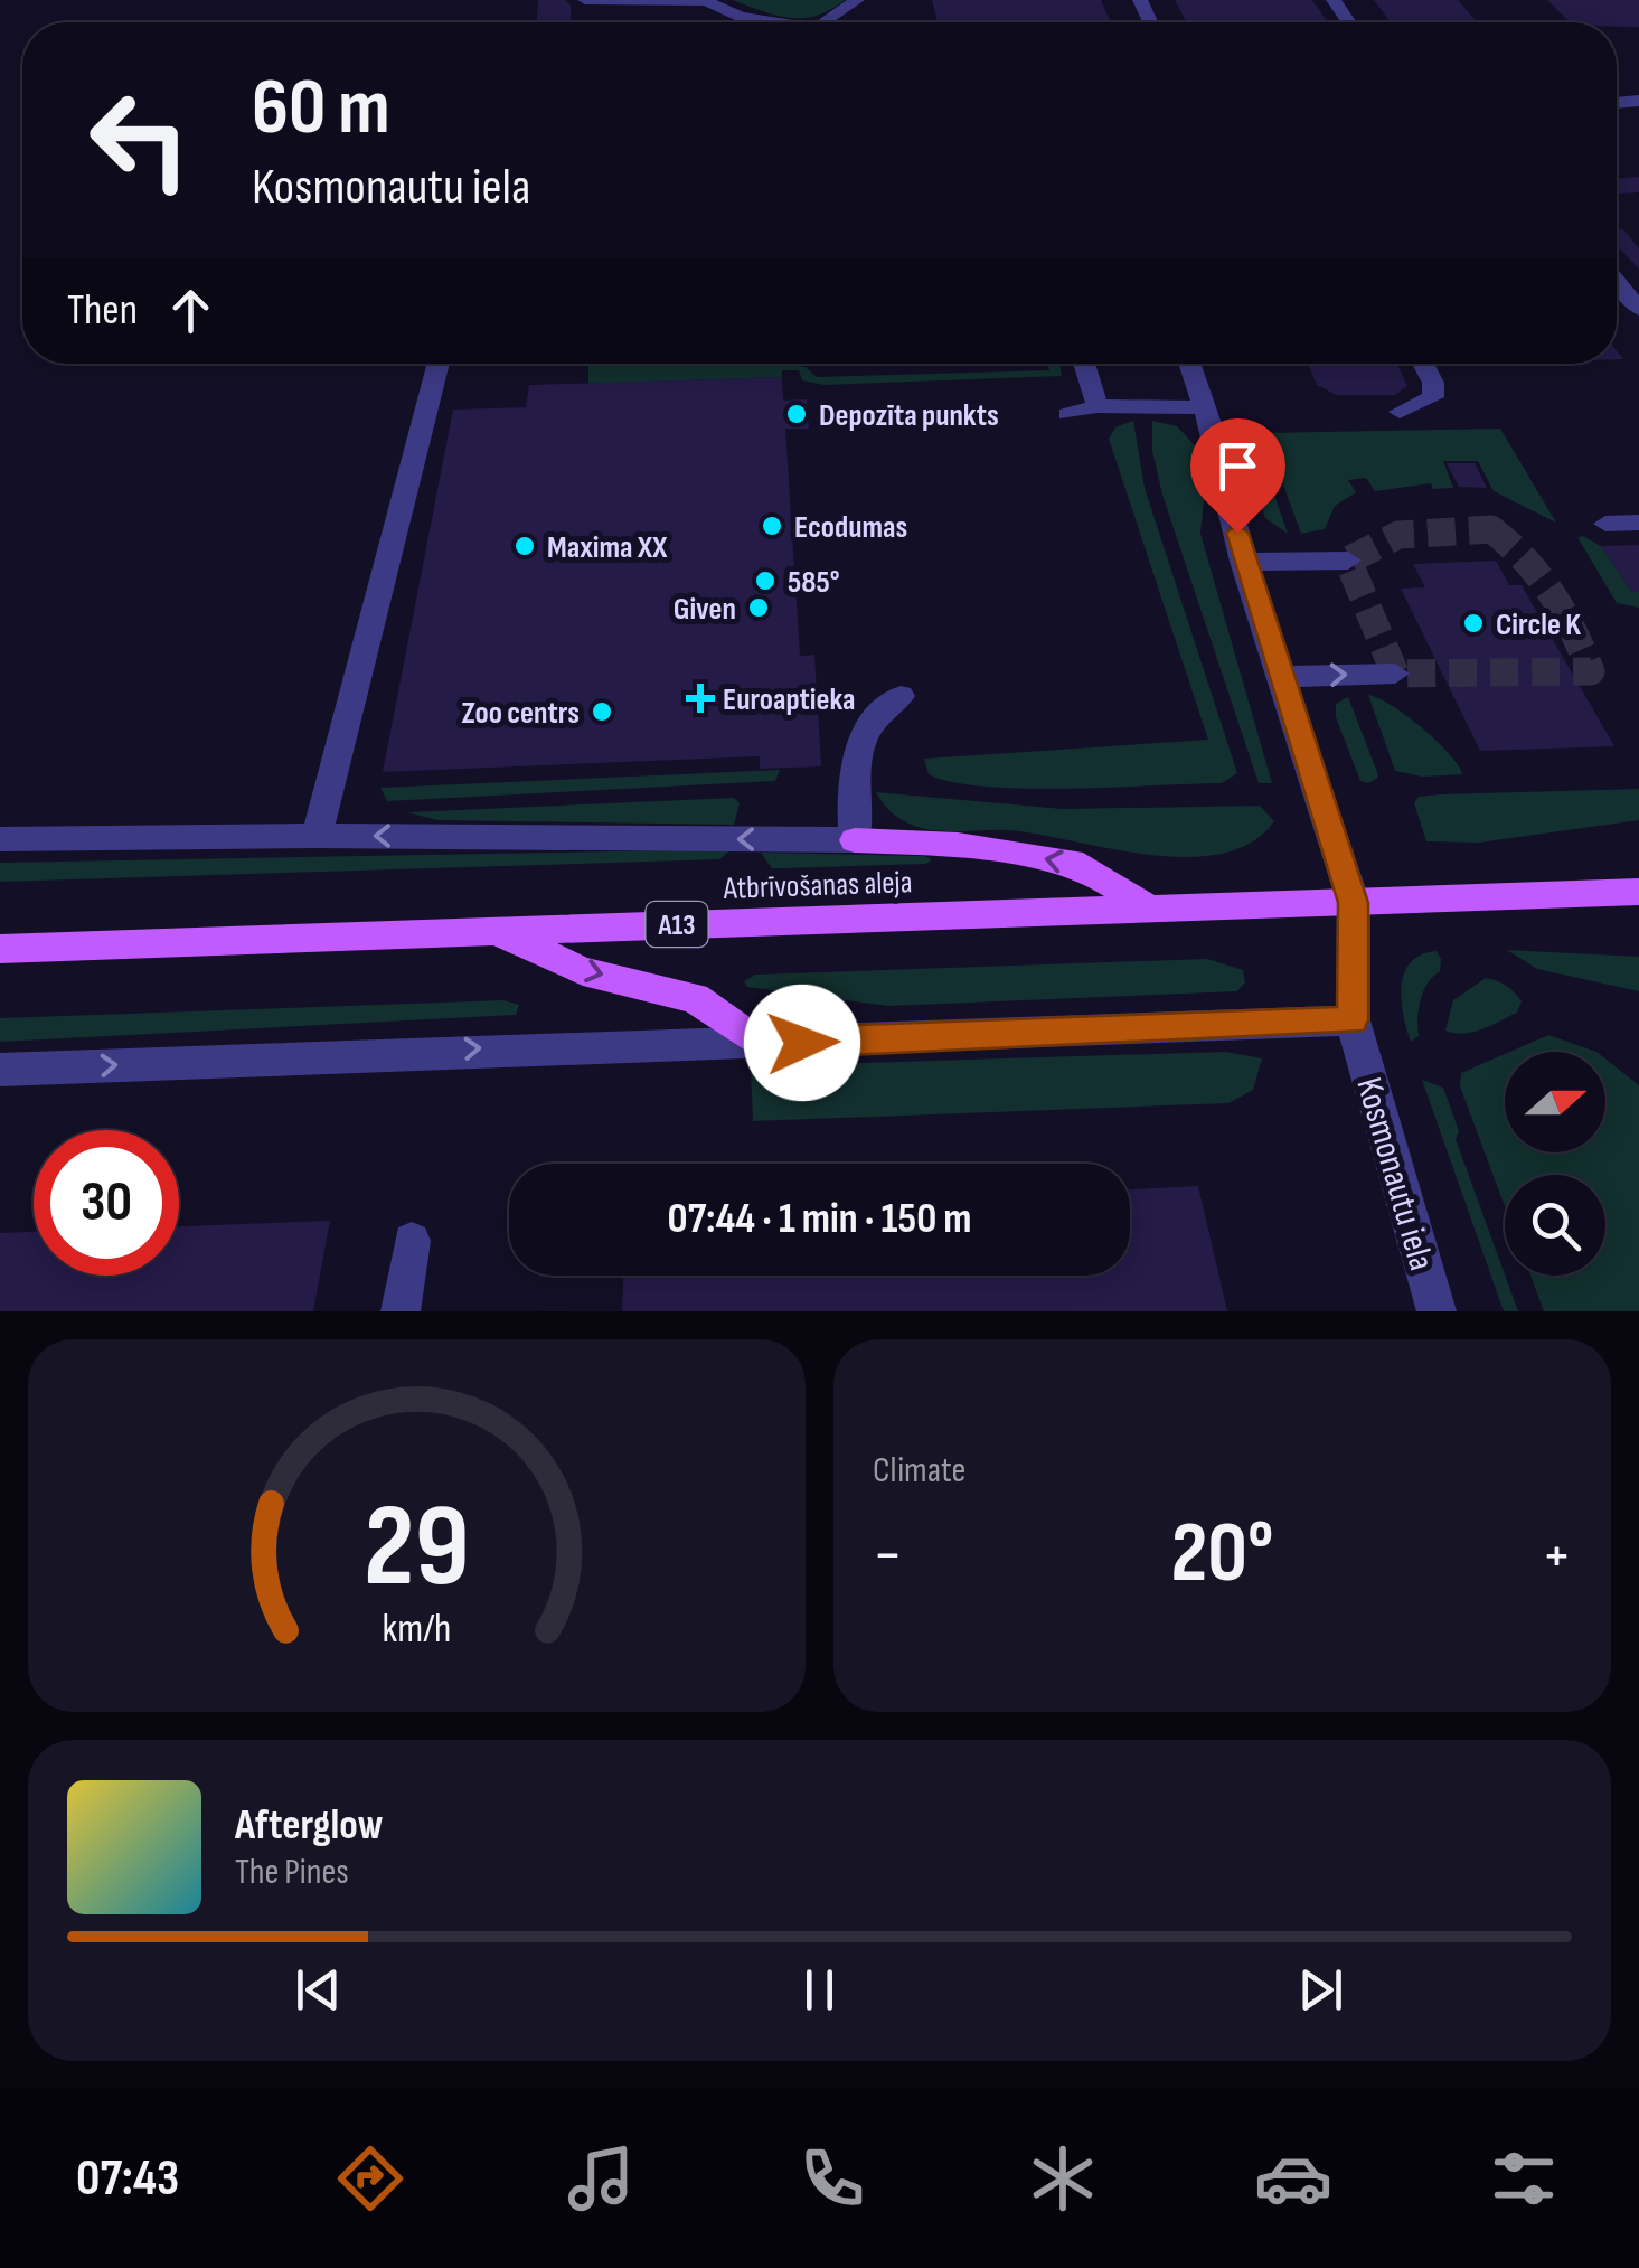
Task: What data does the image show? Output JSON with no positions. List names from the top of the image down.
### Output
{
  "streets": {
    "main road": ["Atbrīvošanas aleja", "A13"],
    "street": ["Kosmonautu iela"]
  },
  "crossings": [
    ["Atbrīvošanas aleja", "Kosmonautu iela"]
  ],
  "places": {
    "other": [
      "Depozīta punkts",
      "Ecodumas",
      "Maxima XX",
      "585°",
      "Given",
      "Circle K",
      "Zoo centrs"
    ],
    "health": ["Euroaptieka"]
  },
  "north": "right",
  "page": {
    "turn": ["60 m", "Kosmonautu iela"],
    "then": "Then",
    "limit": "30",
    "trip": "07:44 · 1 min · 150 m",
    "tile": "Climate",
    "heat": ["−", "20°", "+"],
    "song": ["Afterglow", "The Pines"],
    "tabs": "07:43",
    "gauge": ["29", "km/h"]
  }
}
